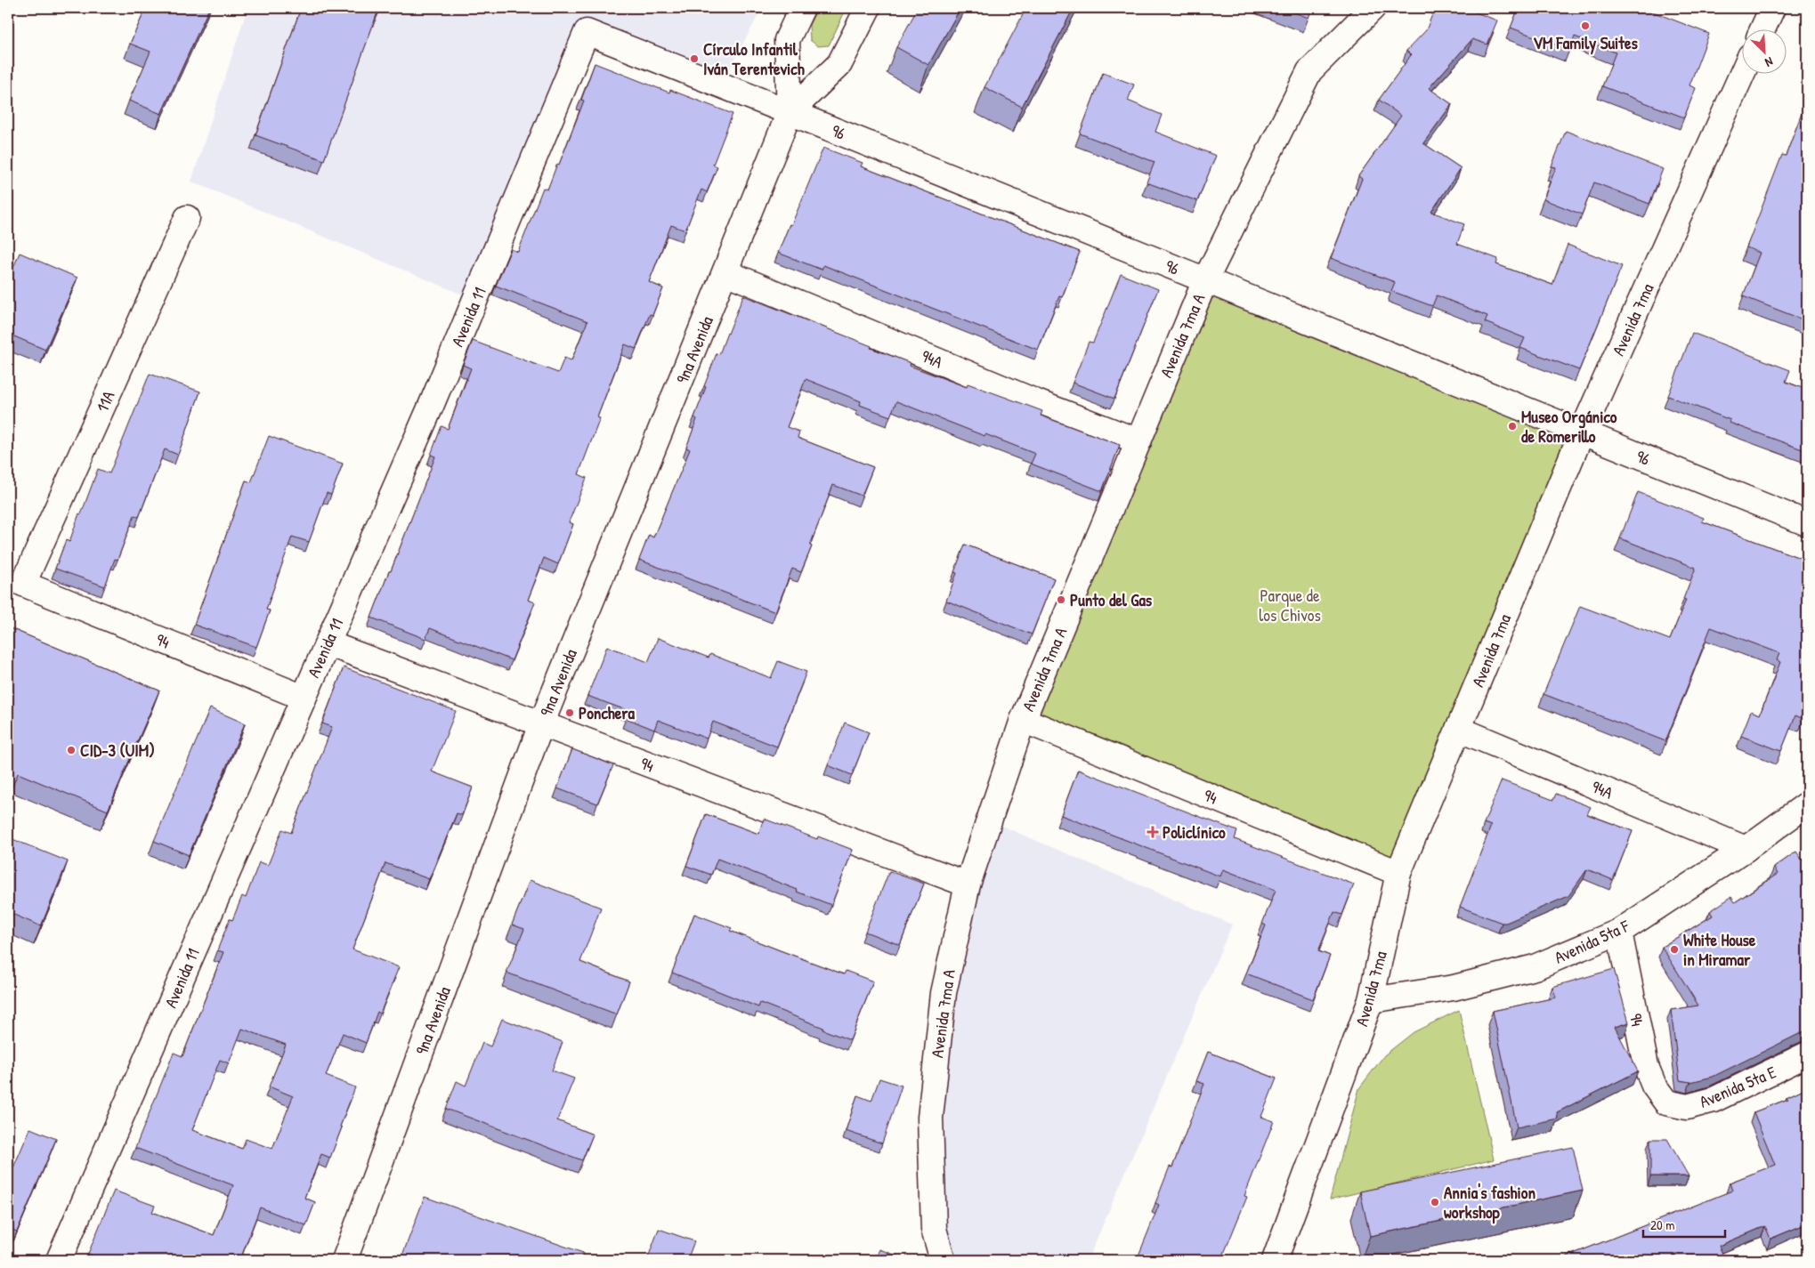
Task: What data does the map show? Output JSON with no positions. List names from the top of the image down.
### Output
{
  "streets": {
    "street": [
      "96",
      "Avenida 11",
      "Avenida 7ma",
      "Avenida 7ma A",
      "9na Avenida",
      "94A",
      "11A",
      "94",
      "Avenida 5ta F",
      "Avenida 5ta E"
    ]
  },
  "crossings": [
    ["96", "Avenida 11"],
    ["96", "Avenida 7ma"],
    ["96", "Avenida 7ma A"],
    ["96", "9na Avenida"],
    ["Avenida 11", "94"],
    ["Avenida 7ma", "94A"],
    ["Avenida 7ma", "94"],
    ["Avenida 7ma", "Avenida 5ta F"],
    ["Avenida 7ma A", "94A"],
    ["Avenida 7ma A", "94"],
    ["9na Avenida", "94A"],
    ["9na Avenida", "94"],
    ["94A", "Avenida 5ta F"],
    ["11A", "94"],
    ["94", "Avenida 5ta F"],
    ["94", "Avenida 5ta E"]
  ],
  "parks": ["Parque de los Chivos"],
  "places": {
    "other": [
      "VM Family Suites",
      "Círculo Infantil Iván Terentevich",
      "Museo Orgánico de Romerillo",
      "Punto del Gas",
      "Ponchera",
      "CID-3 (UIM)",
      "White House in Miramar",
      "Annia's fashion workshop"
    ],
    "health": ["Policlínico"]
  },
  "scale_bar": "20 m",
  "north": "bottom right"
}
